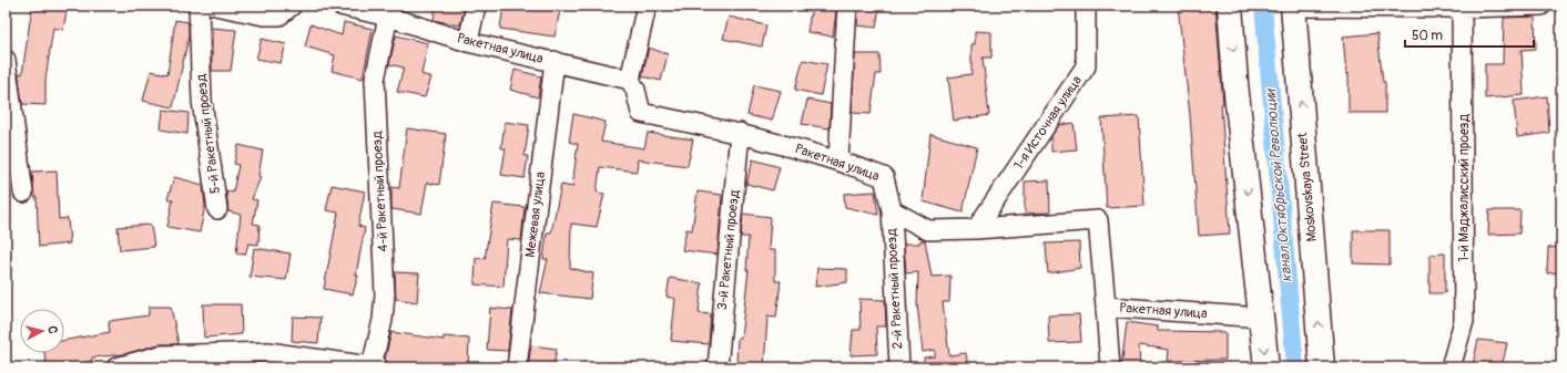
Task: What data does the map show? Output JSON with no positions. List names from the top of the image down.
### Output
{
  "streets": {
    "main road": ["Moskovskaya Street"],
    "street": [
      "Ракетная улица",
      "1-я Источная улица",
      "5-й Ракетный проезд",
      "1-й Маджалисский проезд",
      "4-й Ракетный проезд",
      "Межевая улица",
      "3-й Ракетный проезд",
      "2-й Ракетный проезд"
    ]
  },
  "crossings": [
    ["Ракетная улица", "1-я Источная улица"],
    ["Ракетная улица", "4-й Ракетный проезд"],
    ["Ракетная улица", "Межевая улица"],
    ["Ракетная улица", "3-й Ракетный проезд"],
    ["Ракетная улица", "2-й Ракетный проезд"]
  ],
  "water": ["канал Октябрьской Революции"],
  "scale_bar": "50 m",
  "north": "right"
}
